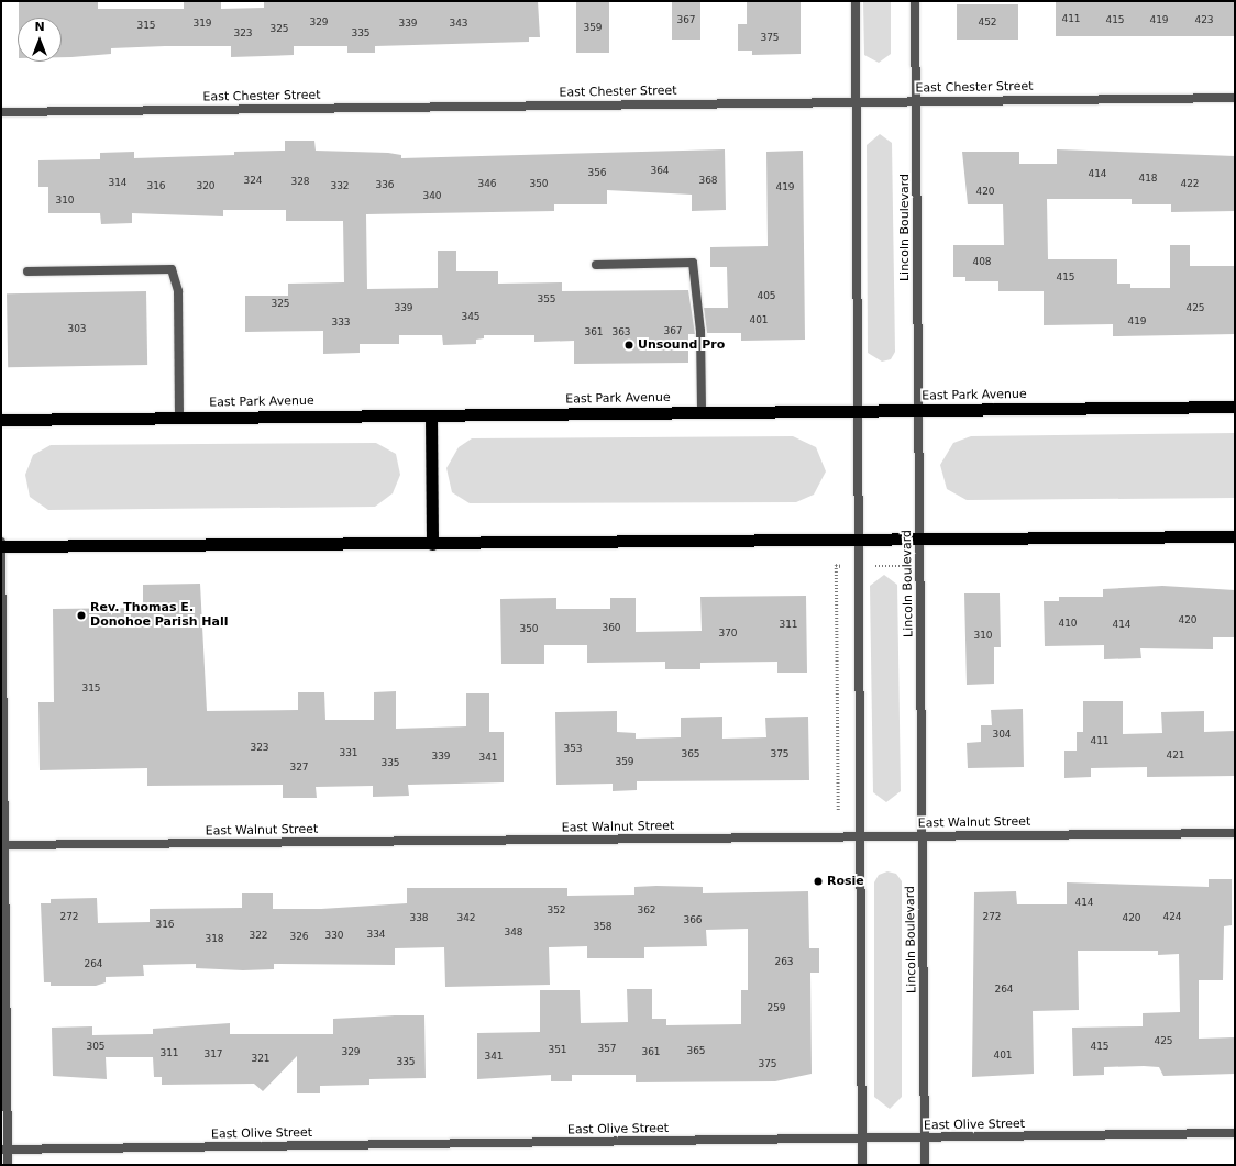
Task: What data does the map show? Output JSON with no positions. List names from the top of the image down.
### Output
{
  "streets": {
    "highway": ["East Park Avenue"],
    "street": [
      "East Chester Street",
      "Lincoln Boulevard",
      "East Walnut Street",
      "East Olive Street"
    ]
  },
  "crossings": [
    ["East Chester Street", "Lincoln Boulevard"],
    ["Lincoln Boulevard", "East Park Avenue"],
    ["Lincoln Boulevard", "East Walnut Street"],
    ["Lincoln Boulevard", "East Olive Street"]
  ],
  "places": ["Unsound Pro", "Rev. Thomas E. Donohoe Parish Hall", "Rosie"],
  "house_numbers": [
    "411",
    "367",
    "415",
    "419",
    "423",
    "329",
    "452",
    "319",
    "339",
    "343",
    "315",
    "359",
    "325",
    "323",
    "335",
    "375",
    "364",
    "356",
    "414",
    "418",
    "324",
    "368",
    "328",
    "314",
    "346",
    "350",
    "422",
    "336",
    "316",
    "320",
    "332",
    "419",
    "420",
    "340",
    "310",
    "408",
    "415",
    "405",
    "355",
    "325",
    "339",
    "425",
    "345",
    "401",
    "419",
    "333",
    "303",
    "367",
    "361",
    "363",
    "420",
    "410",
    "311",
    "414",
    "360",
    "350",
    "370",
    "310",
    "315",
    "304",
    "411",
    "323",
    "353",
    "331",
    "365",
    "375",
    "421",
    "339",
    "341",
    "359",
    "335",
    "327",
    "414",
    "352",
    "362",
    "272",
    "272",
    "424",
    "338",
    "342",
    "420",
    "366",
    "316",
    "358",
    "348",
    "334",
    "322",
    "330",
    "326",
    "318",
    "263",
    "264",
    "264",
    "259",
    "425",
    "305",
    "415",
    "357",
    "351",
    "365",
    "329",
    "361",
    "311",
    "317",
    "401",
    "341",
    "321",
    "335",
    "375"
  ],
  "north": "top"
}
